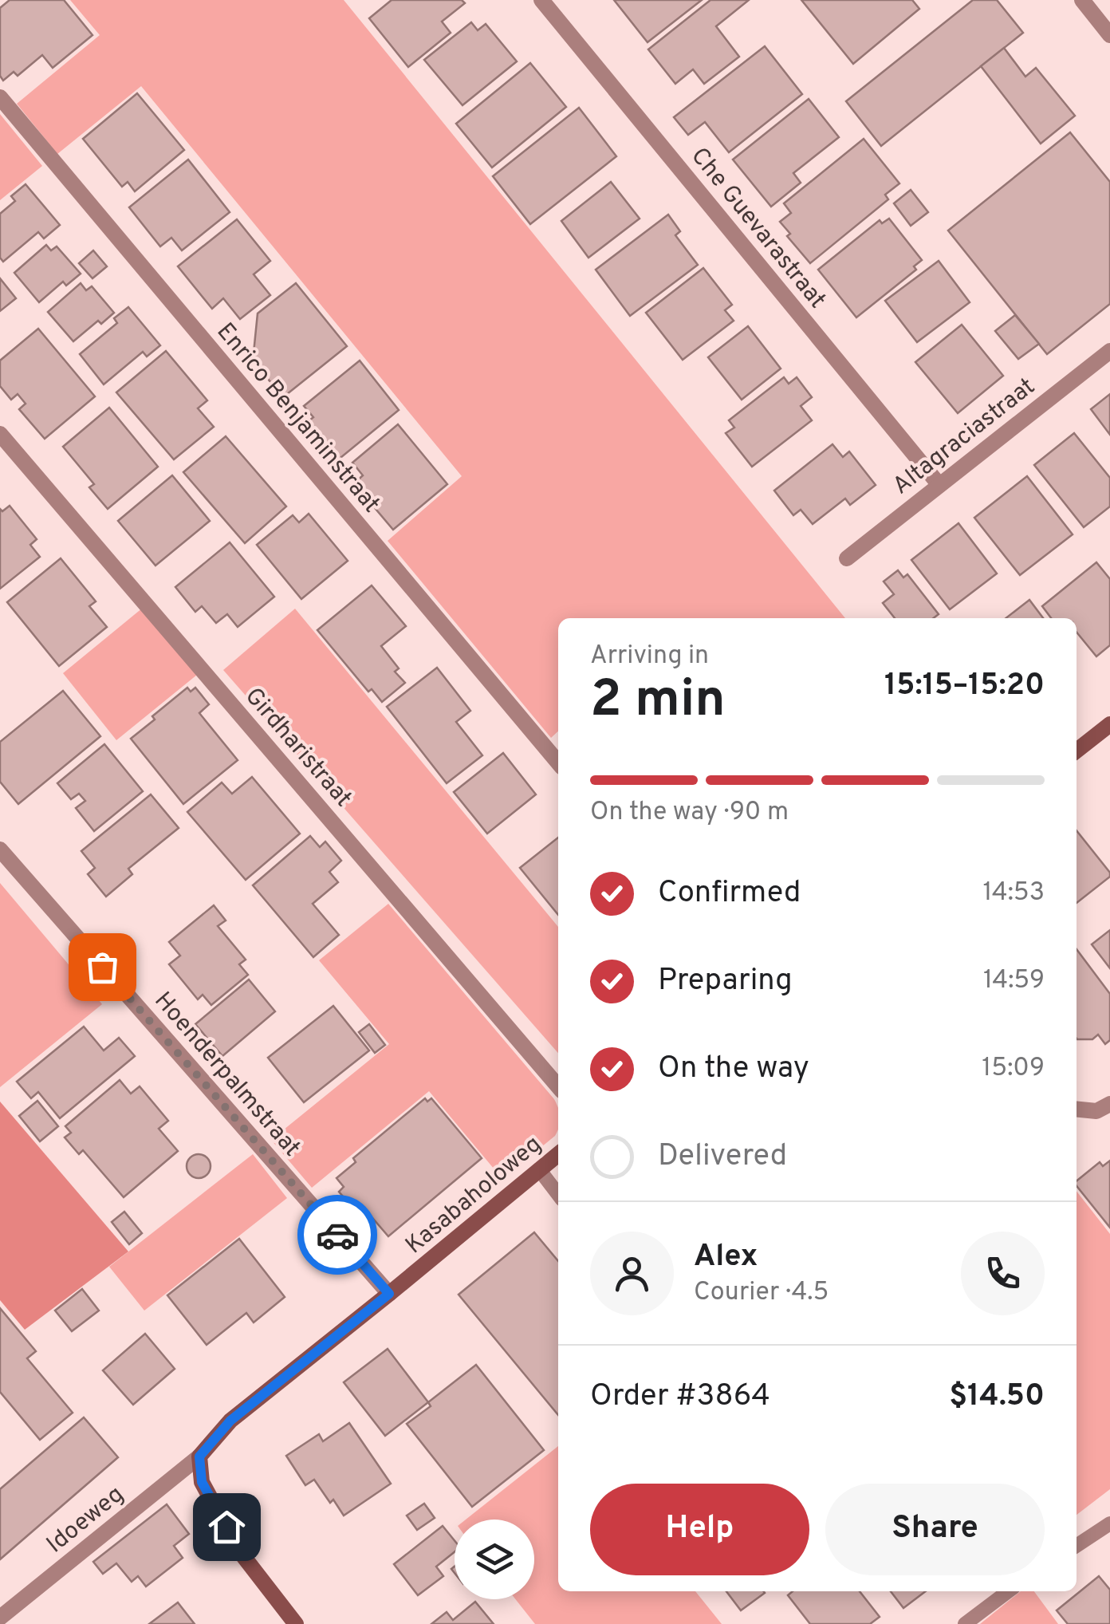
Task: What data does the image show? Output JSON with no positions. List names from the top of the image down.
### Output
{
  "streets": {
    "street": [
      "Che Guevarastraat",
      "Enrico Benjaminstraat",
      "Altagraciastraat",
      "Girdharistraat",
      "Hoenderpalmstraat",
      "Kasabaholoweg",
      "Idoeweg"
    ]
  },
  "crossings": [
    ["Che Guevarastraat", "Altagraciastraat"],
    ["Hoenderpalmstraat", "Kasabaholoweg"],
    ["Kasabaholoweg", "Idoeweg"]
  ],
  "page": {
    "heading": ["2 min", "Arriving in", "15:15–15:20"],
    "panel": [
      "Alex",
      "Courier · 4.5",
      "Order #3864",
      "$14.50"
    ],
    "bar": "On the way · 90 m",
    "list": [
      ["Confirmed", "14:53"],
      ["Preparing", "14:59"],
      ["On the way", "15:09"],
      "Delivered"
    ],
    "buttons": ["Help", "Share"]
  }
}
